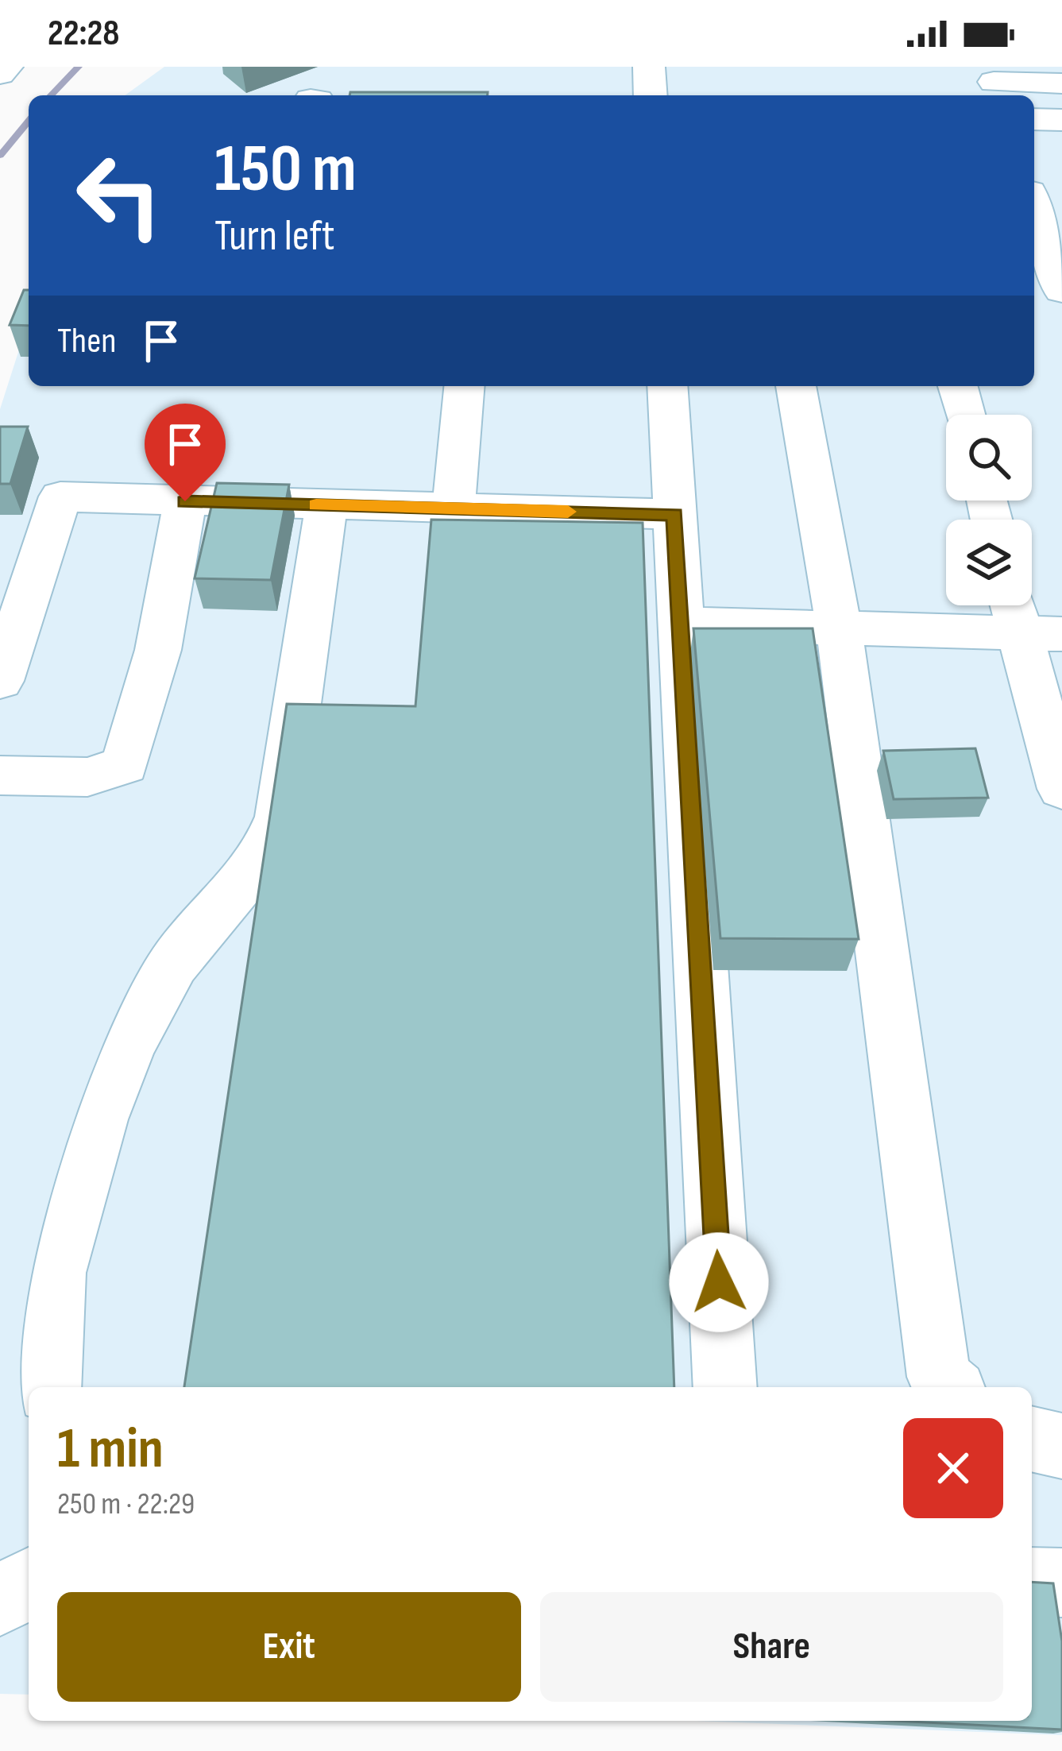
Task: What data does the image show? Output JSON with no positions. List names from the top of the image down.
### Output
{
  "page": {
    "status": "22:28",
    "turn": ["150 m", "Turn left"],
    "then": "Then",
    "heading": ["1 min", "250 m · 22:29"],
    "buttons": ["Exit", "Share"]
  }
}
